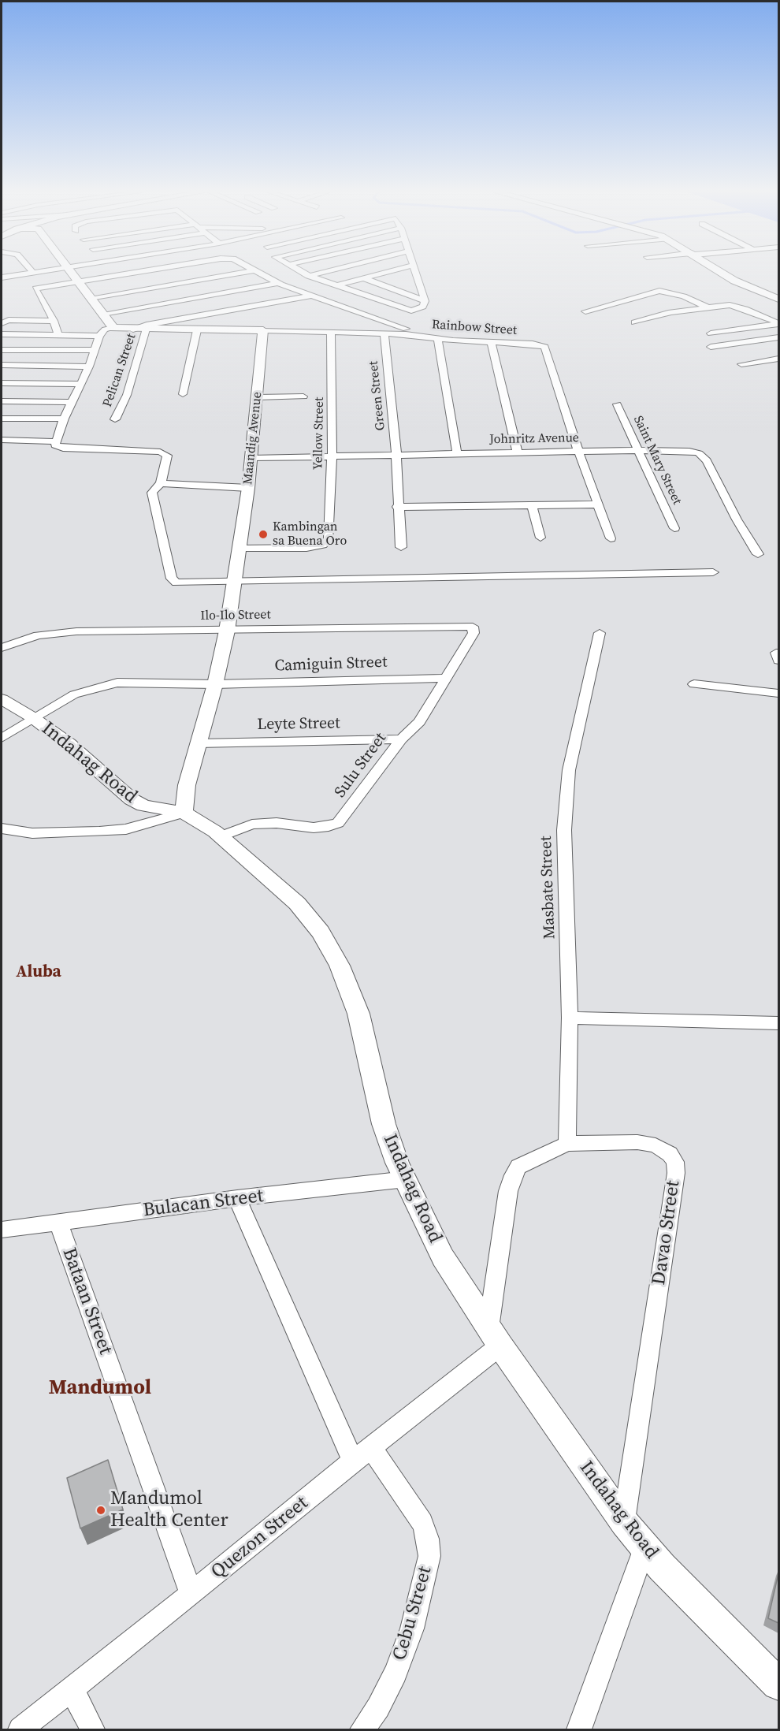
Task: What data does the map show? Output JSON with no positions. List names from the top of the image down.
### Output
{
  "streets": {
    "street": [
      "Rainbow Street",
      "Pelican Street",
      "Green Street",
      "Yellow Street",
      "Maandig Avenue",
      "Johnritz Avenue",
      "Saint Mary Street",
      "Ilo-Ilo Street",
      "Camiguin Street",
      "Leyte Street",
      "Indahag Road",
      "Sulu Street",
      "Masbate Street",
      "Bulacan Street",
      "Davao Street",
      "Bataan Street",
      "Quezon Street",
      "Cebu Street"
    ]
  },
  "crossings": [
    ["Rainbow Street", "Green Street"],
    ["Rainbow Street", "Yellow Street"],
    ["Rainbow Street", "Maandig Avenue"],
    ["Rainbow Street", "Johnritz Avenue"],
    ["Green Street", "Johnritz Avenue"],
    ["Yellow Street", "Maandig Avenue"],
    ["Yellow Street", "Johnritz Avenue"],
    ["Maandig Avenue", "Johnritz Avenue"],
    ["Maandig Avenue", "Ilo-Ilo Street"],
    ["Maandig Avenue", "Camiguin Street"],
    ["Maandig Avenue", "Leyte Street"],
    ["Maandig Avenue", "Indahag Road"],
    ["Johnritz Avenue", "Saint Mary Street"],
    ["Ilo-Ilo Street", "Sulu Street"],
    ["Camiguin Street", "Indahag Road"],
    ["Camiguin Street", "Sulu Street"],
    ["Leyte Street", "Sulu Street"],
    ["Indahag Road", "Sulu Street"],
    ["Indahag Road", "Bulacan Street"],
    ["Indahag Road", "Davao Street"],
    ["Indahag Road", "Quezon Street"],
    ["Masbate Street", "Davao Street"],
    ["Bulacan Street", "Bataan Street"],
    ["Davao Street", "Quezon Street"],
    ["Bataan Street", "Quezon Street"],
    ["Quezon Street", "Cebu Street"]
  ],
  "districts": ["Aluba", "Mandumol"],
  "places": ["Kambingan sa Buena Oro", "Mandumol Health Center"]
}
